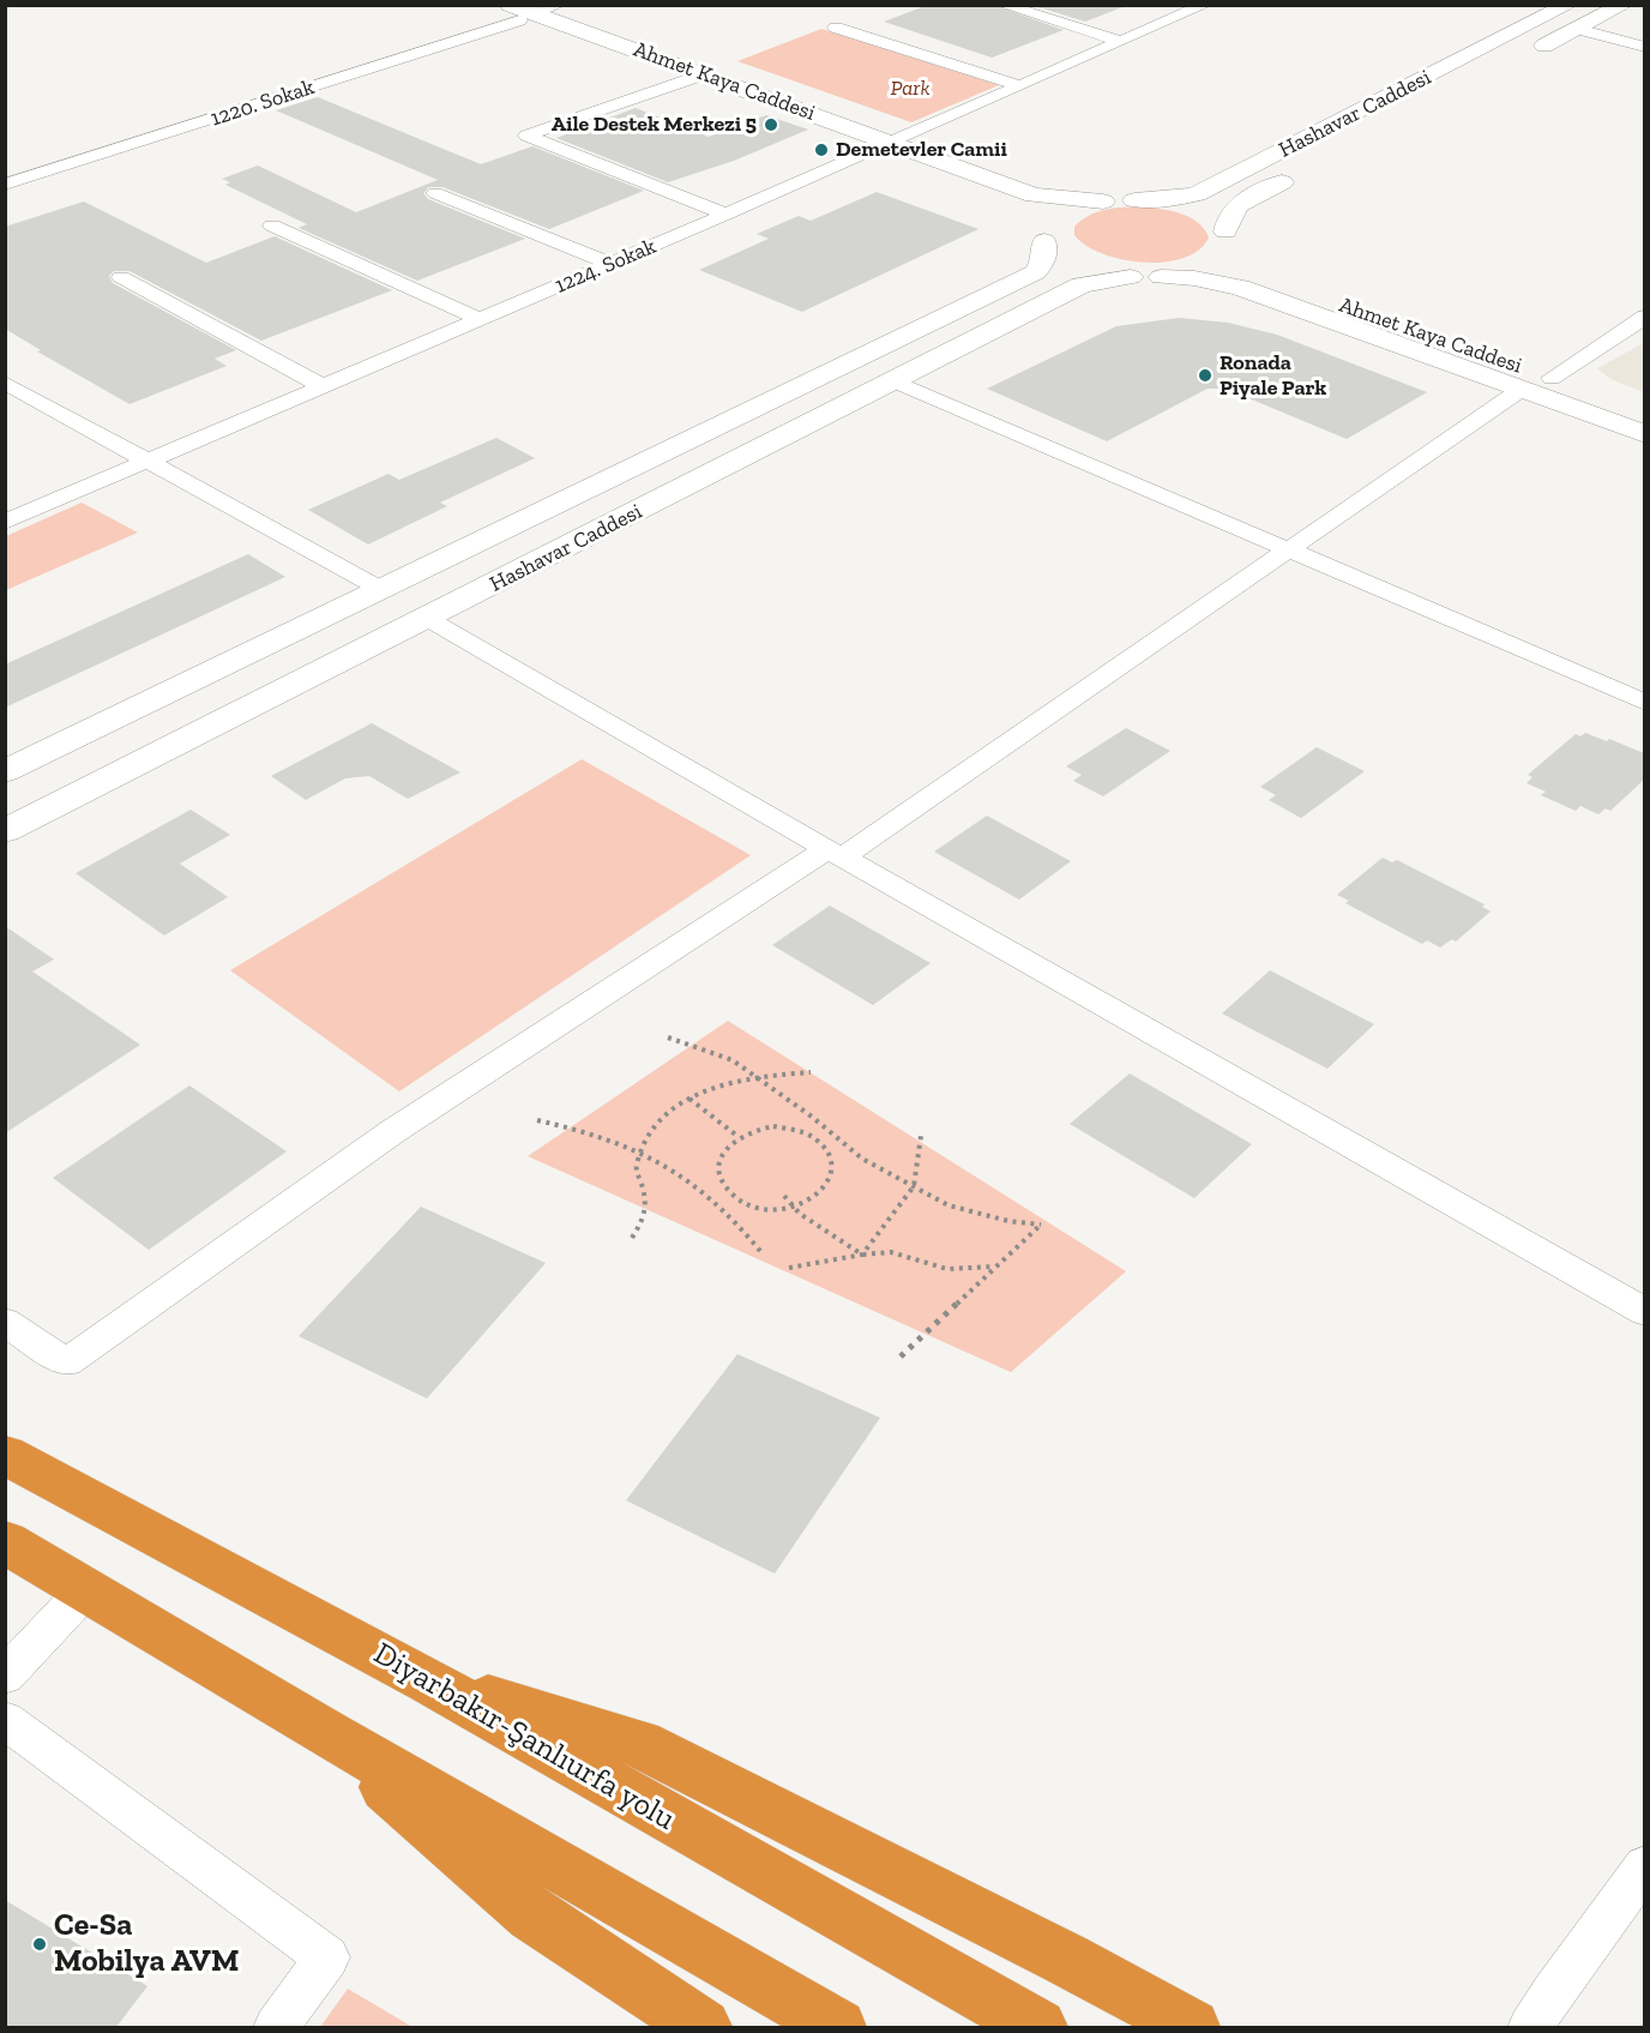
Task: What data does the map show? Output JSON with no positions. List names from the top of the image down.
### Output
{
  "streets": {
    "highway": ["Diyarbakır-Şanlıurfa yolu"],
    "main road": ["Ahmet Kaya Caddesi", "Hashavar Caddesi"],
    "street": ["1220. Sokak", "1224. Sokak"]
  },
  "crossings": [
    ["Ahmet Kaya Caddesi", "1220. Sokak"],
    ["Ahmet Kaya Caddesi", "Hashavar Caddesi"],
    ["Ahmet Kaya Caddesi", "1224. Sokak"]
  ],
  "parks": ["Park"],
  "places": [
    "Aile Destek Merkezi 5",
    "Demetevler Camii",
    "Ronada Piyale Park",
    "Ce-Sa Mobilya AVM"
  ]
}
